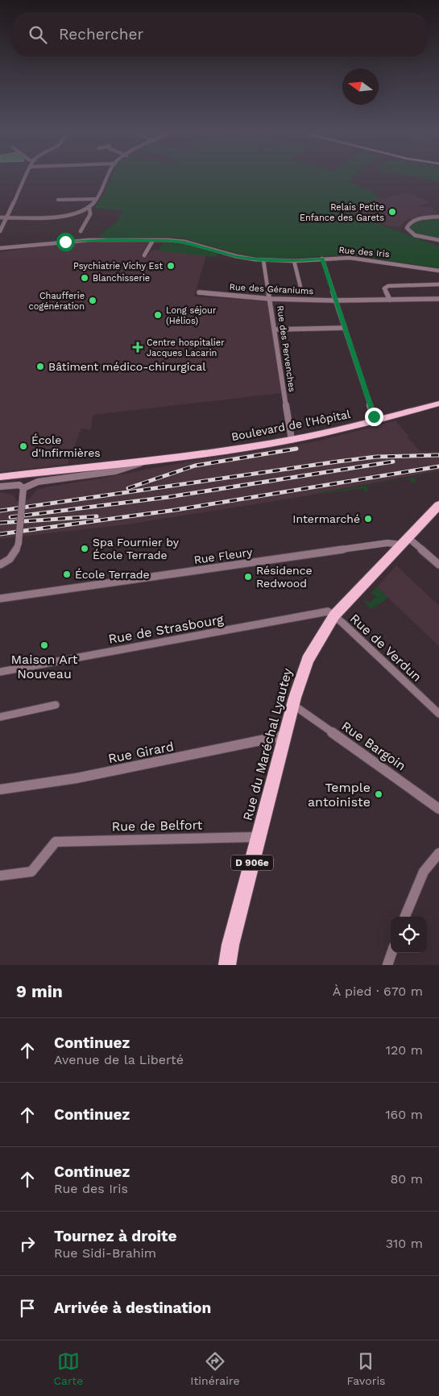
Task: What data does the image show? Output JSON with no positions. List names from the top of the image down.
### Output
{
  "streets": {
    "main road": ["Boulevard de l'Hôpital", "Rue du Maréchal Lyautey", "D 906e"],
    "street": [
      "Rue des Iris",
      "Rue des Géraniums",
      "Rue des Pervenches",
      "Rue Fleury",
      "Rue de Strasbourg",
      "Rue de Verdun",
      "Rue Bargoin",
      "Rue Girard",
      "Rue de Belfort"
    ]
  },
  "crossings": [
    ["Rue des Iris", "Rue des Pervenches"],
    ["Rue des Géraniums", "Rue des Pervenches"],
    ["Rue des Pervenches", "Boulevard de l'Hôpital"],
    ["Rue Fleury", "Rue du Maréchal Lyautey"],
    ["Rue de Strasbourg", "Rue de Verdun"],
    ["Rue de Strasbourg", "Rue du Maréchal Lyautey"],
    ["Rue de Verdun", "Rue du Maréchal Lyautey"],
    ["Rue du Maréchal Lyautey", "Rue Bargoin"],
    ["Rue du Maréchal Lyautey", "Rue Girard"],
    ["Rue du Maréchal Lyautey", "Rue de Belfort"]
  ],
  "places": {
    "other": [
      "Relais Petite Enfance des Garets",
      "Psychiatrie Vichy Est",
      "Blanchisserie",
      "Chaufferie cogénération",
      "Long séjour (Hélios)",
      "Bâtiment médico-chirurgical",
      "École d'Infirmières",
      "Intermarché",
      "Spa Fournier by École Terrade",
      "École Terrade",
      "Résidence Redwood",
      "Maison Art Nouveau",
      "Temple antoiniste"
    ],
    "health": ["Centre hospitalier Jacques Lacarin"]
  },
  "north": "left",
  "page": {
    "search": "Rechercher",
    "heading": ["9 min", "À pied · 670 m"],
    "list": [
      ["Continuez", "Avenue de la Liberté", "120 m"],
      ["Continuez", "160 m"],
      ["Continuez", "Rue des Iris", "80 m"],
      ["Tournez à droite", "Rue Sidi-Brahim", "310 m"],
      "Arrivée à destination"
    ],
    "nav": ["Carte", "Itinéraire", "Favoris"]
  }
}
